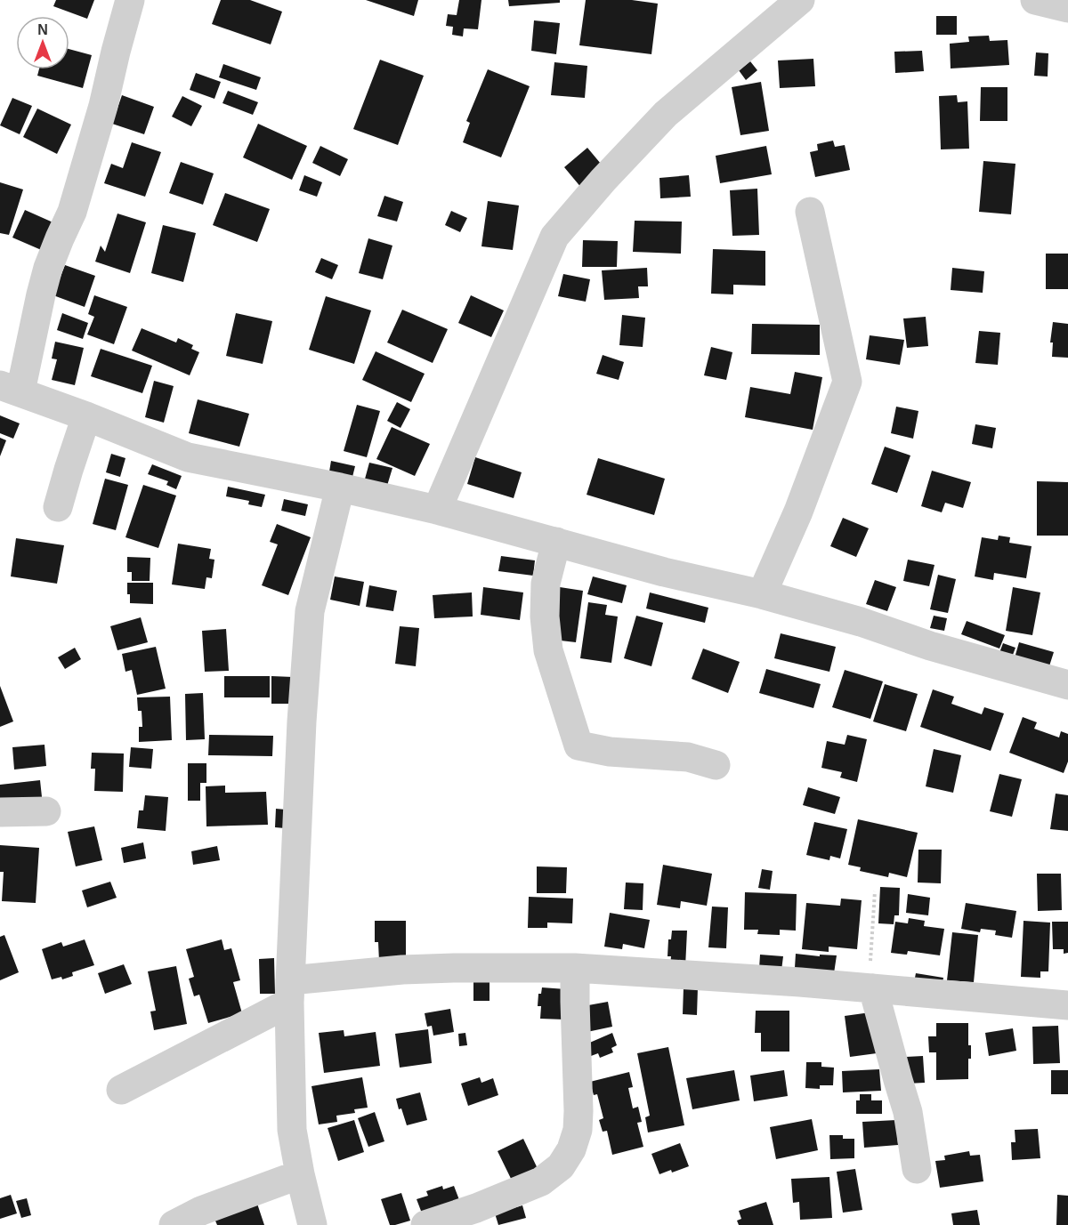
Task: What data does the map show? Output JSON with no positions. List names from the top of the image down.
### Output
{
  "north": "top"
}
